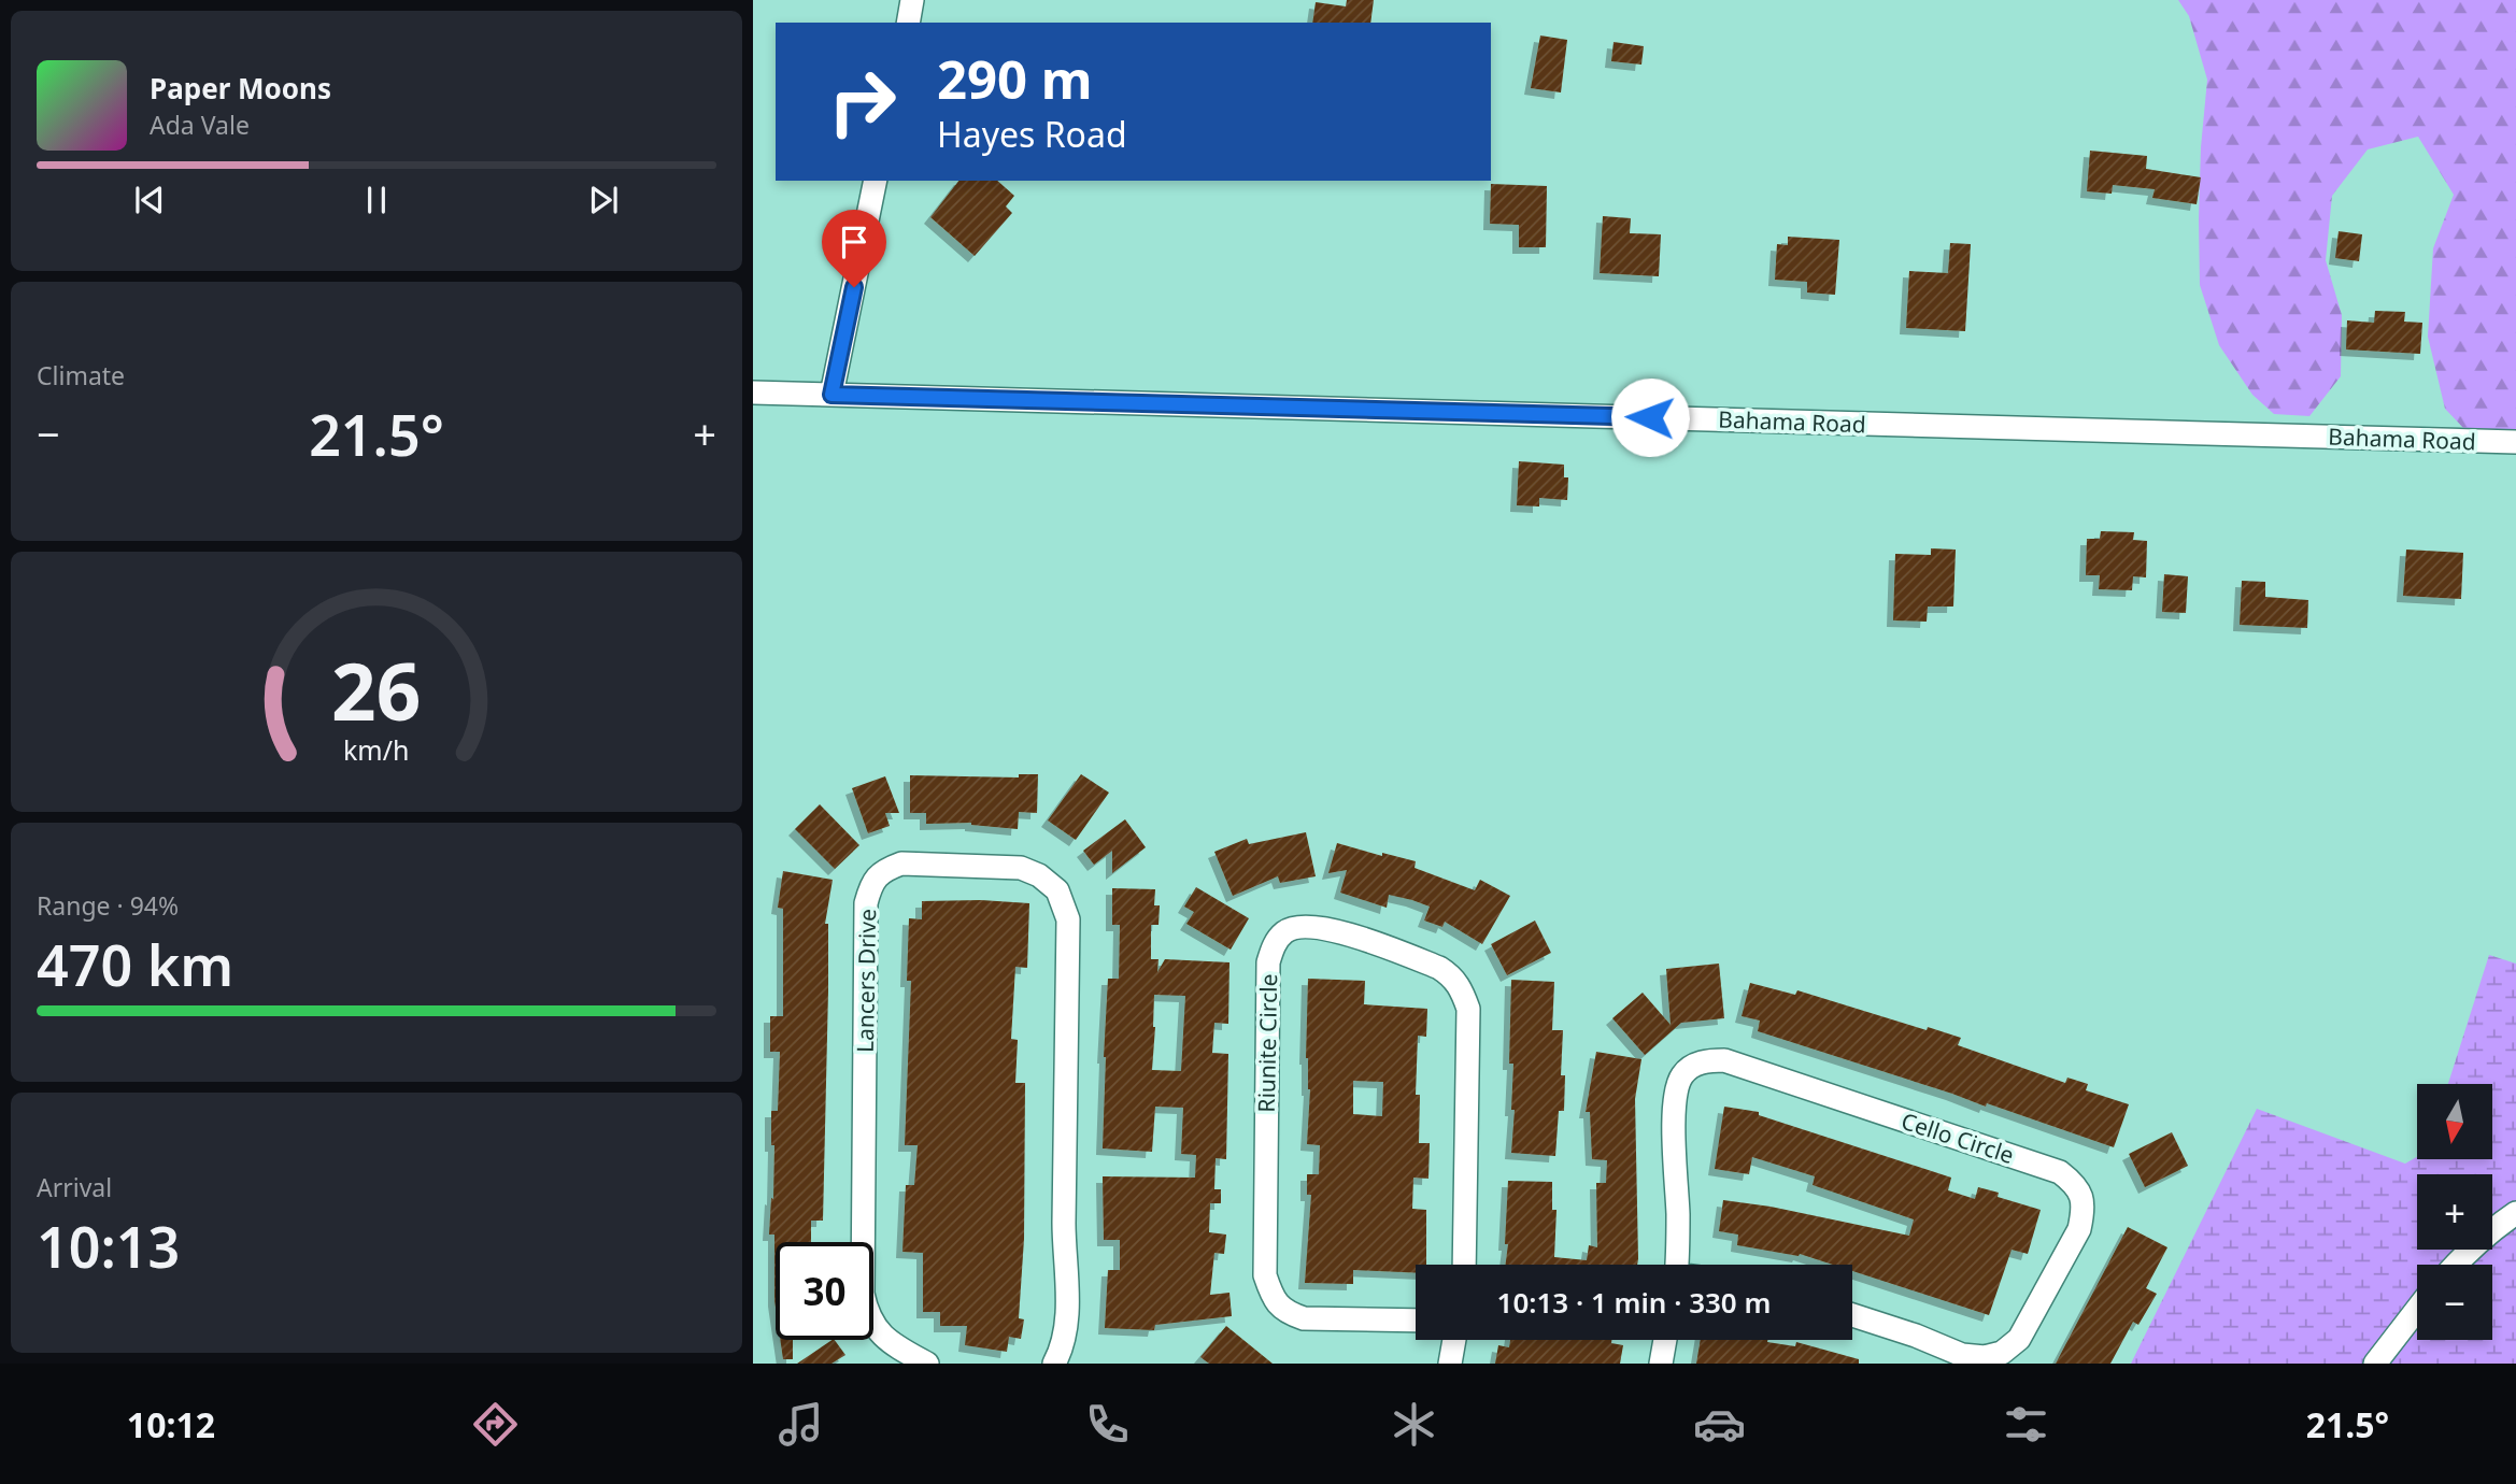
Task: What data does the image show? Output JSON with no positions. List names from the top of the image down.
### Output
{
  "streets": {
    "street": [
      "Bahama Road",
      "Lancers Drive",
      "Riunite Circle",
      "Cello Circle"
    ]
  },
  "north": "bottom",
  "page": {
    "turn": ["290 m", "Hayes Road"],
    "song": ["Paper Moons", "Ada Vale"],
    "tile": [
      "Climate",
      ["Range · 94%", "470 km"],
      ["Arrival", "10:13"]
    ],
    "heat": ["−", "21.5°", "+"],
    "map_buttons": ["+", "−"],
    "limit": "30",
    "trip": "10:13 · 1 min · 330 m",
    "tabs": ["10:12", "21.5°"],
    "gauge": ["26", "km/h"]
  }
}
